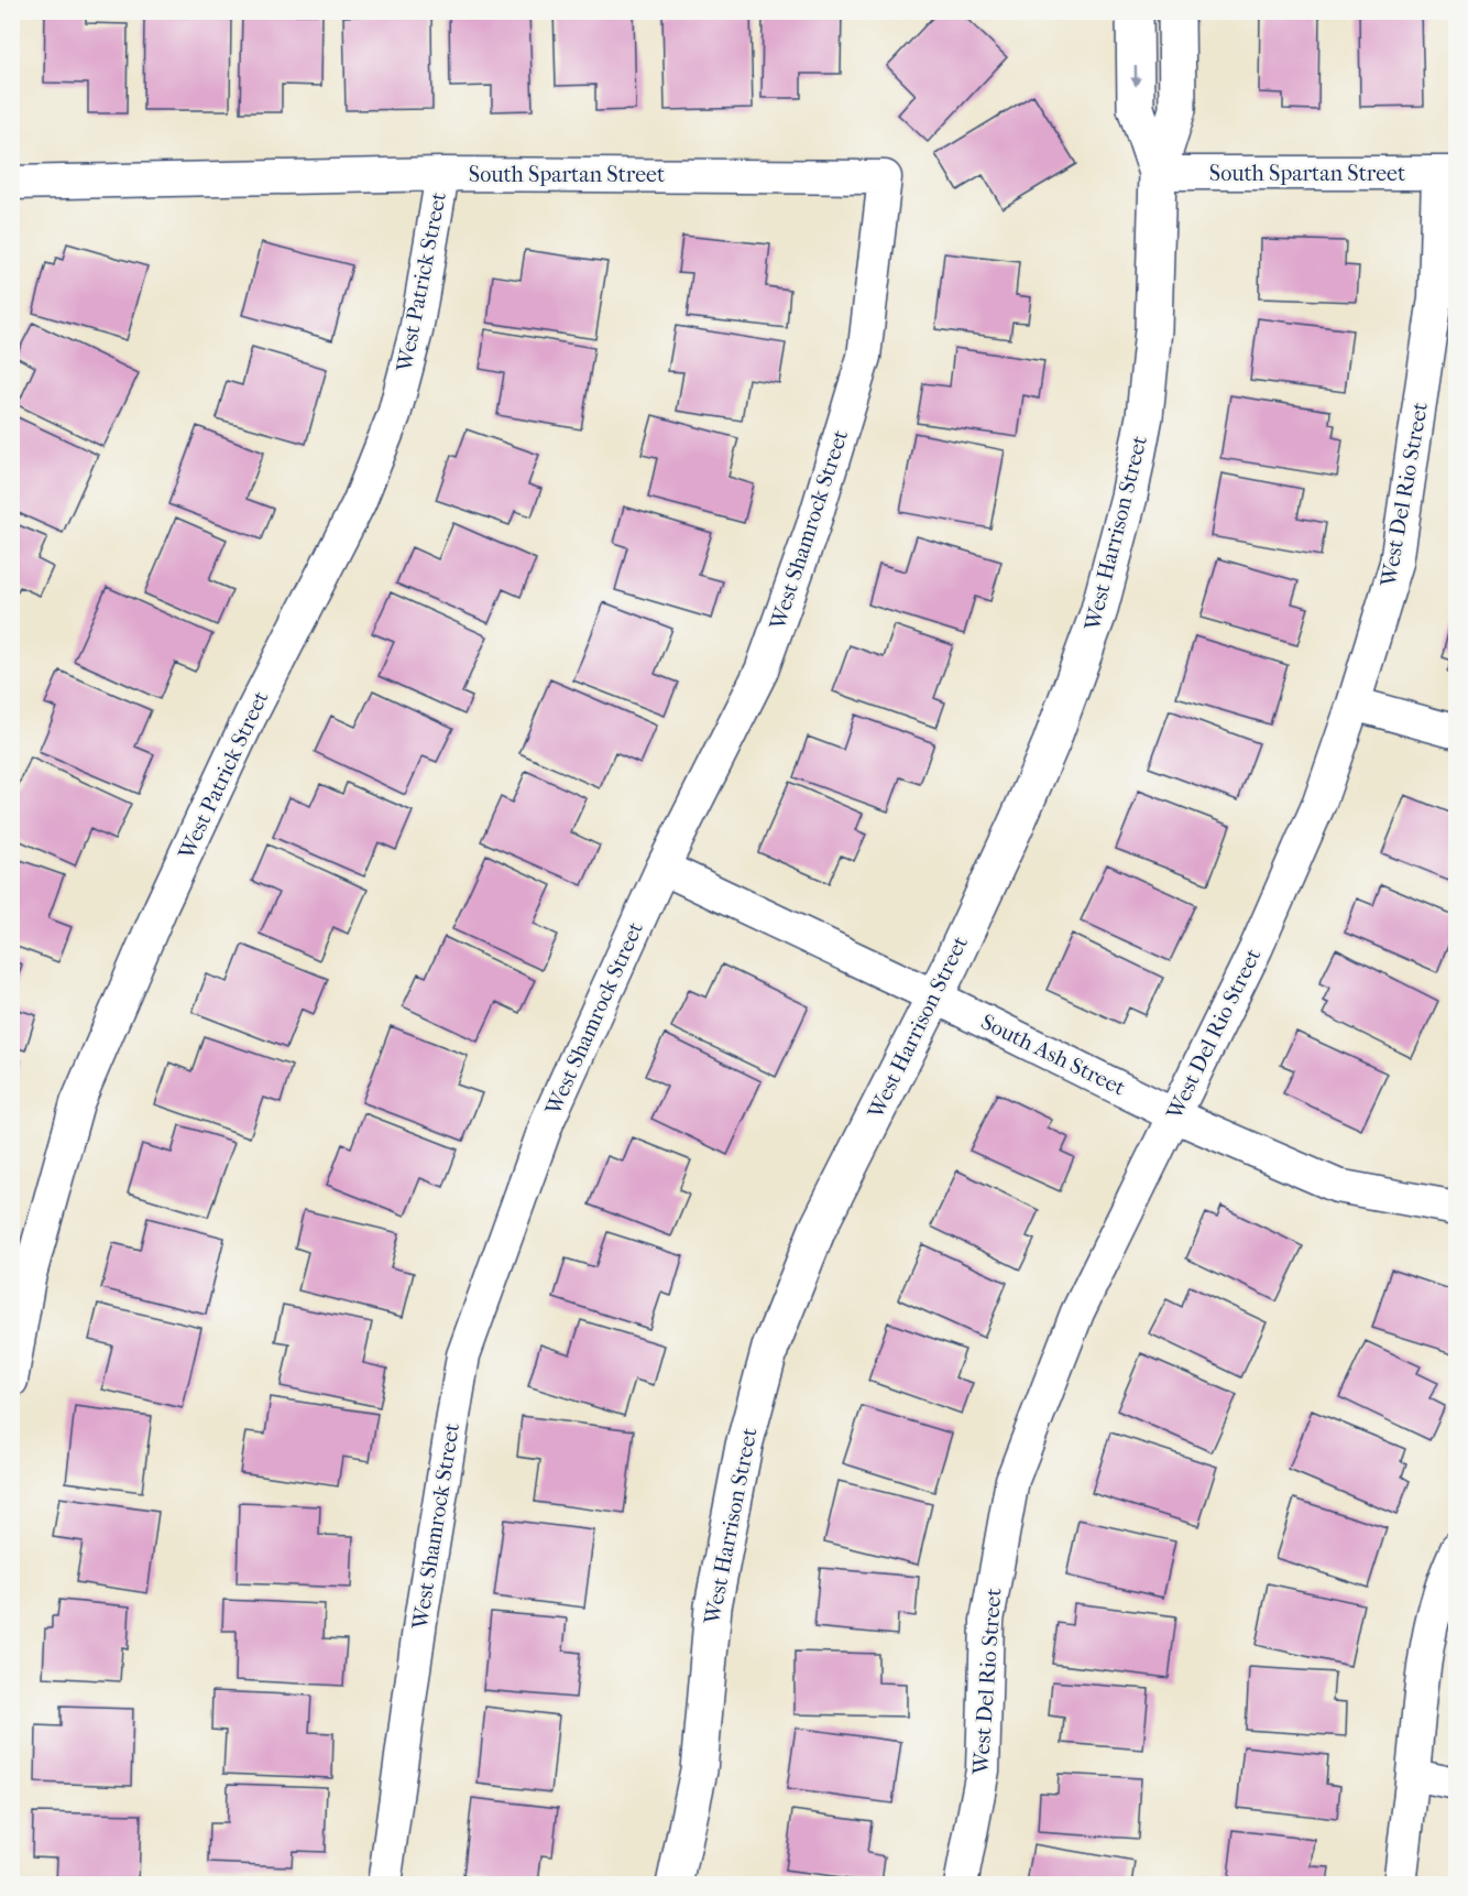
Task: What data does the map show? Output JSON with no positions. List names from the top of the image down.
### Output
{
  "streets": {
    "street": [
      "South Spartan Street",
      "West Patrick Street",
      "West Del Rio Street",
      "West Shamrock Street",
      "West Harrison Street",
      "South Ash Street"
    ]
  },
  "crossings": [
    ["South Spartan Street", "West Patrick Street"],
    ["South Spartan Street", "West Del Rio Street"],
    ["South Spartan Street", "West Shamrock Street"],
    ["South Spartan Street", "West Harrison Street"],
    ["West Del Rio Street", "South Ash Street"],
    ["West Shamrock Street", "South Ash Street"],
    ["West Harrison Street", "South Ash Street"]
  ]
}
